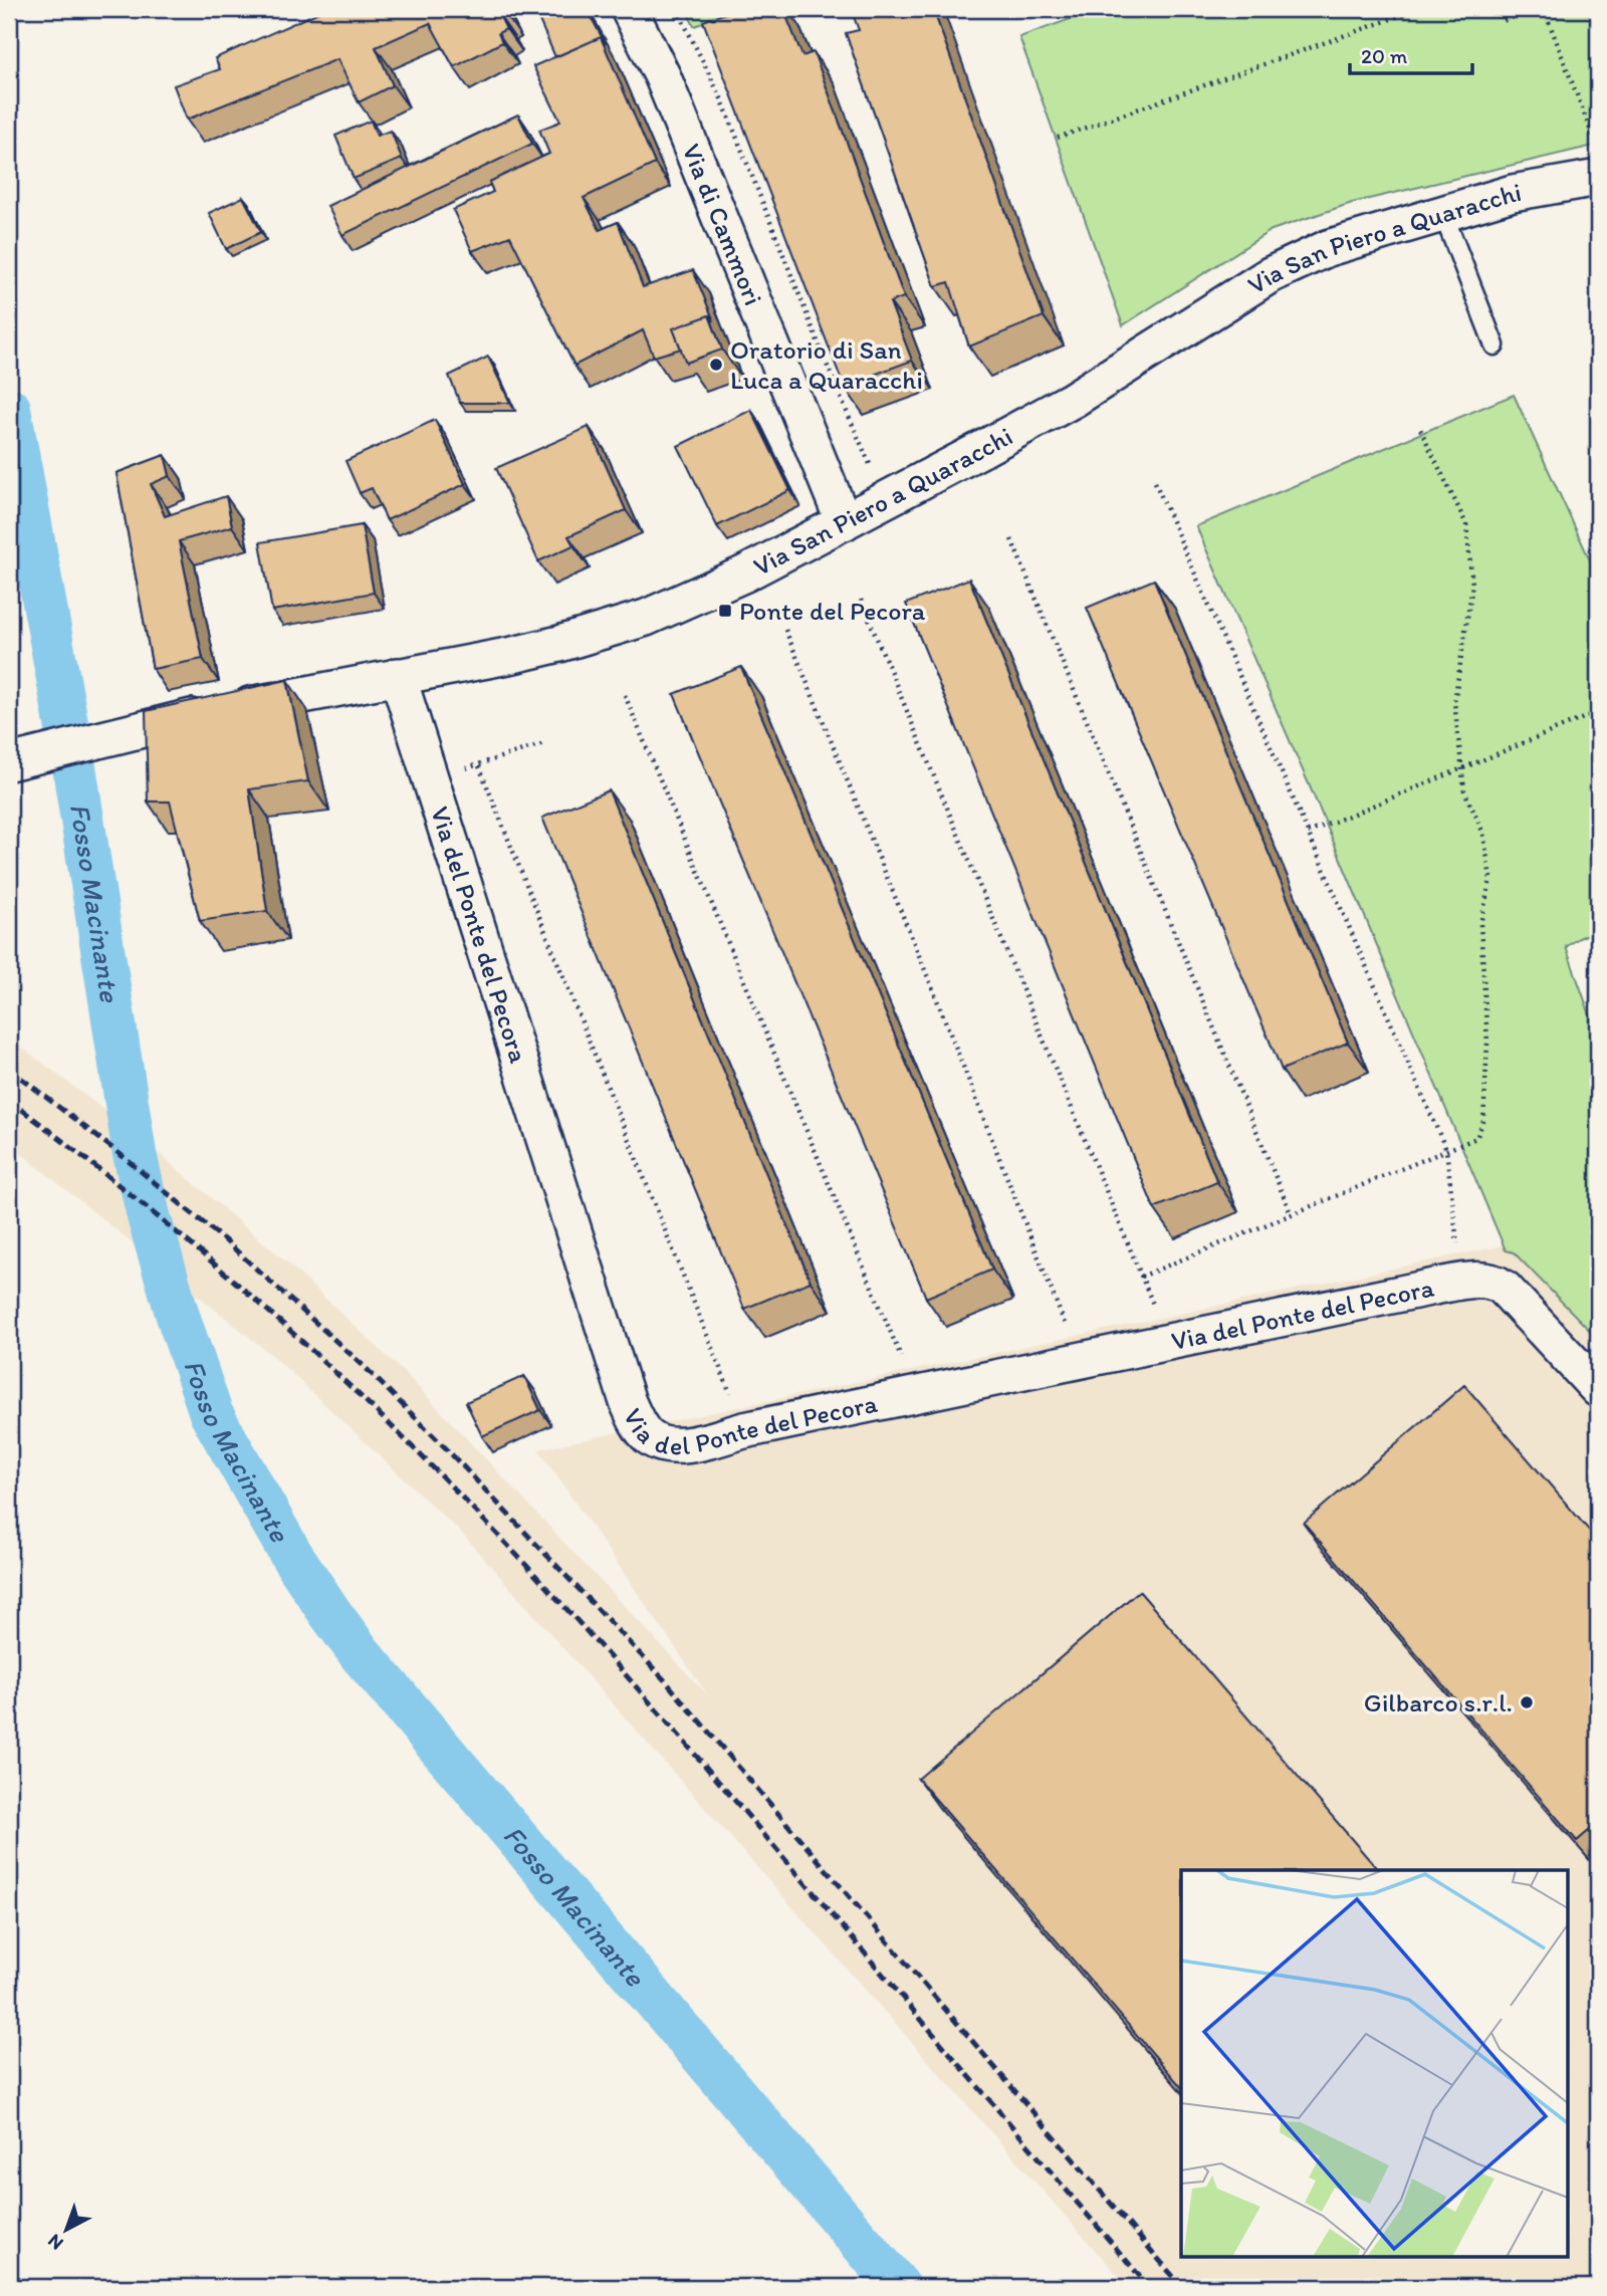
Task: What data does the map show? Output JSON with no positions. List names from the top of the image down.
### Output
{
  "streets": {
    "street": ["Via di Cammori", "Via San Piero a Quaracchi", "Via del Ponte del Pecora"]
  },
  "crossings": [
    ["Via di Cammori", "Via San Piero a Quaracchi"],
    ["Via San Piero a Quaracchi", "Via del Ponte del Pecora"]
  ],
  "water": ["Fosso Macinante"],
  "places": {
    "other": ["Oratorio di San Luca a Quaracchi", "Gilbarco s.r.l."],
    "transit": ["Ponte del Pecora"]
  },
  "scale_bar": "20 m",
  "north": "bottom left"
}
